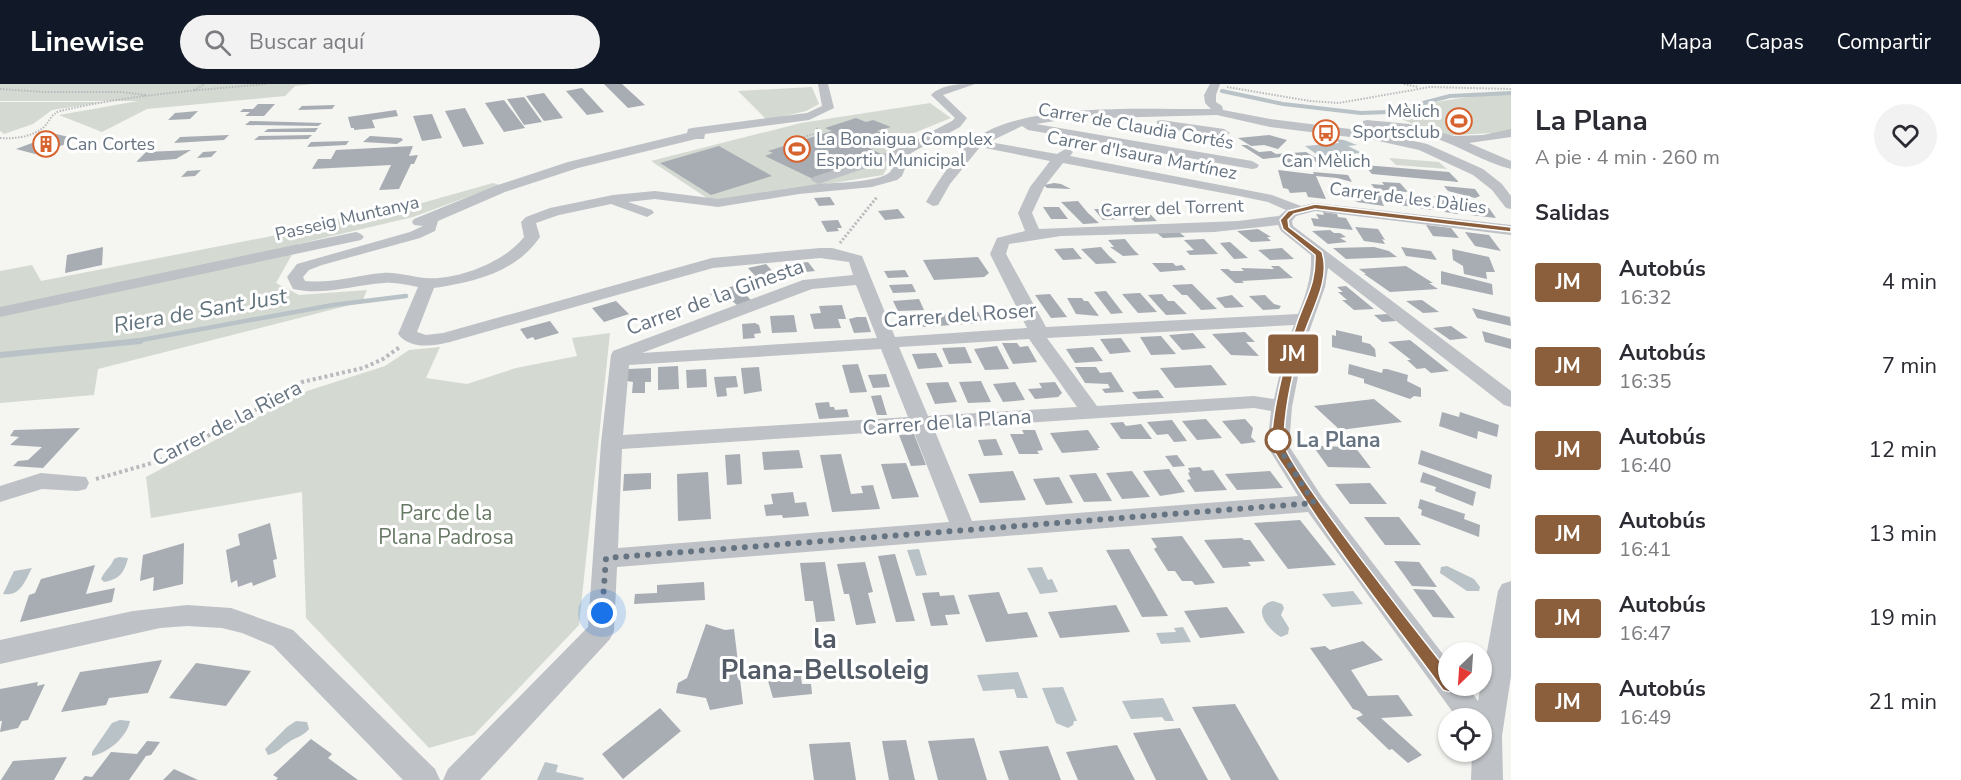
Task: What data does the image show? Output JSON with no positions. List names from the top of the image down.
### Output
{
  "streets": {
    "street": [
      "Carrer de Claudia Cortés",
      "Carrer d'Isaura Martínez",
      "Carrer de les Dàlies",
      "Carrer del Torrent",
      "Passeig Muntanya",
      "Carrer de la Ginesta",
      "Carrer del Roser",
      "Carrer de la Plana"
    ],
    "path": ["Carrer de la Riera"]
  },
  "crossings": [
    ["Carrer d'Isaura Martínez", "Carrer de les Dàlies"],
    ["Carrer del Torrent", "Carrer del Roser"],
    ["Carrer de la Ginesta", "Carrer del Roser"]
  ],
  "districts": ["la Plana-Bellsoleig"],
  "water": ["Riera de Sant Just"],
  "parks": ["Parc de la Plana Padrosa"],
  "places": {
    "sports": ["Mèlich Sportsclub", "La Bonaigua Complex Esportiu Municipal"],
    "bus stop": ["Can Mèlich"],
    "building": ["Can Cortes"],
    "other": ["La Plana"]
  },
  "lines": ["bus line JM"],
  "north": "bottom left",
  "page": {
    "header": "Linewise",
    "search": "Buscar aquí",
    "nav": ["Mapa", "Capas", "Compartir"],
    "on_map": "JM",
    "heading": [
      ["La Plana", "A pie · 4 min · 260 m"],
      "Salidas"
    ],
    "list": [
      {
        "mark": "JM",
        "name": "Autobús",
        "note": "16:32",
        "value": "4 min"
      },
      {
        "mark": "JM",
        "name": "Autobús",
        "note": "16:35",
        "value": "7 min"
      },
      {
        "mark": "JM",
        "name": "Autobús",
        "note": "16:40",
        "value": "12 min"
      },
      {
        "mark": "JM",
        "name": "Autobús",
        "note": "16:41",
        "value": "13 min"
      },
      {
        "mark": "JM",
        "name": "Autobús",
        "note": "16:47",
        "value": "19 min"
      },
      {
        "mark": "JM",
        "name": "Autobús",
        "note": "16:49",
        "value": "21 min"
      }
    ]
  }
}
